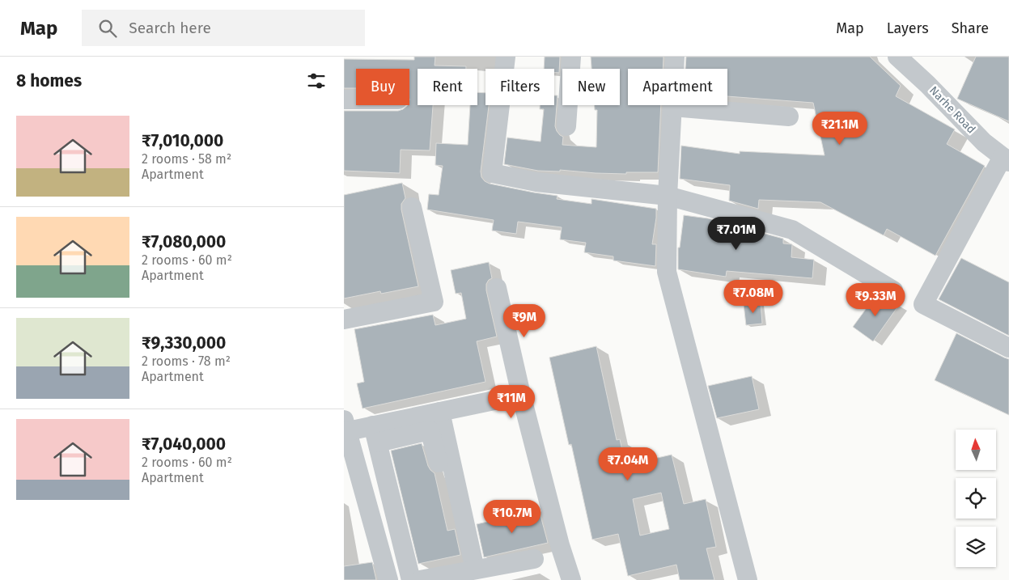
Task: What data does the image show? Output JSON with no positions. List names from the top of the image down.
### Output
{
  "streets": {
    "street": ["Narhe Road"]
  },
  "north": "top",
  "page": {
    "header": "Map",
    "search": "Search here",
    "nav": ["Map", "Layers", "Share"],
    "heading": "8 homes",
    "chip": [
      "Buy",
      "Rent",
      "Filters",
      "New",
      "Apartment"
    ],
    "list": [
      {
        "name": "₹7,010,000",
        "note": "2 rooms · 58 m² · Apartment"
      },
      {
        "name": "₹7,080,000",
        "note": "2 rooms · 60 m² · Apartment"
      },
      {
        "name": "₹9,330,000",
        "note": "2 rooms · 78 m² · Apartment"
      },
      {
        "name": "₹7,040,000",
        "note": "2 rooms · 60 m² · Apartment"
      }
    ],
    "price": [
      "₹21.1M",
      "₹7.01M",
      "₹7.08M",
      "₹9.33M",
      "₹9M",
      "₹11M",
      "₹7.04M",
      "₹10.7M"
    ]
  }
}
